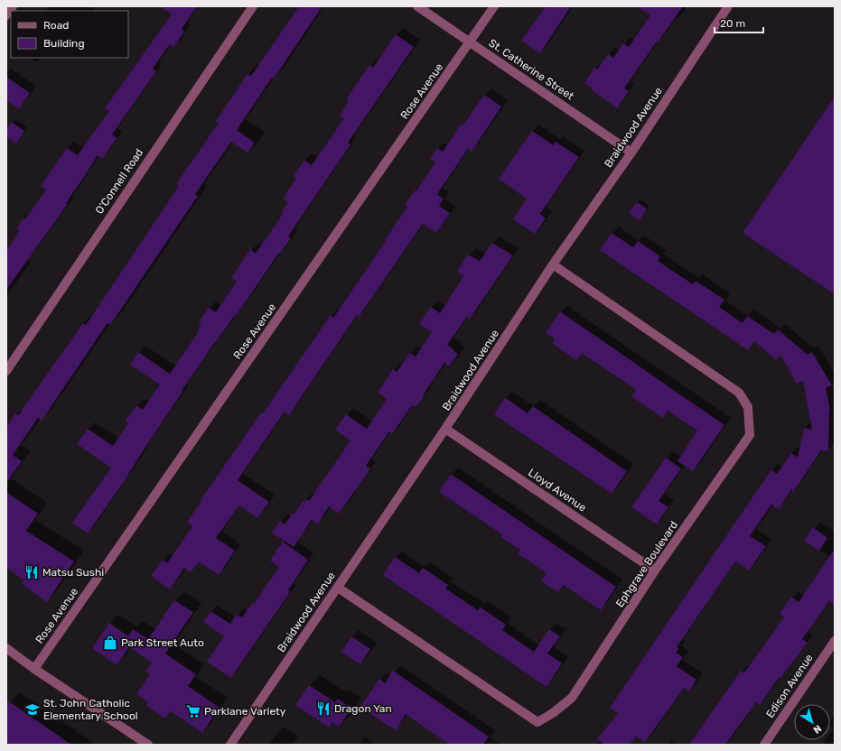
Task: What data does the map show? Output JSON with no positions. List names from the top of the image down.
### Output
{
  "streets": {
    "street": [
      "St. Catherine Street",
      "Rose Avenue",
      "Braidwood Avenue",
      "O'Connell Road",
      "Lloyd Avenue",
      "Ephgrave Boulevard",
      "Edison Avenue"
    ]
  },
  "crossings": [
    ["St. Catherine Street", "Rose Avenue"],
    ["St. Catherine Street", "Braidwood Avenue"],
    ["Braidwood Avenue", "Lloyd Avenue"],
    ["Braidwood Avenue", "Ephgrave Boulevard"],
    ["Lloyd Avenue", "Ephgrave Boulevard"]
  ],
  "places": {
    "restaurant": ["Matsu Sushi", "Dragon Yan"],
    "shop": ["Park Street Auto"],
    "school or university": ["St. John Catholic Elementary School"],
    "supermarket": ["Parklane Variety"]
  },
  "legend": ["Road", "Building"],
  "scale_bar": "20 m",
  "north": "bottom right"
}
